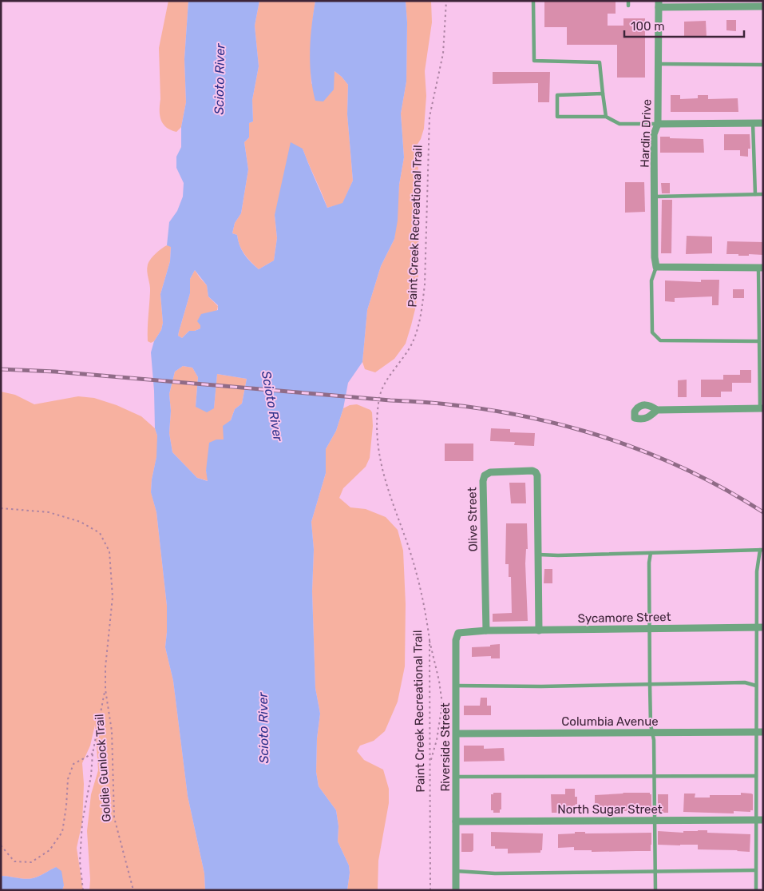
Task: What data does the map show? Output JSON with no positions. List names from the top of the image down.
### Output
{
  "streets": {
    "street": [
      "Hardin Drive",
      "Olive Street",
      "Sycamore Street",
      "Columbia Avenue",
      "Riverside Street",
      "North Sugar Street"
    ],
    "path": ["Paint Creek Recreational Trail", "Goldie Gunlock Trail"]
  },
  "crossings": [
    ["Olive Street", "Sycamore Street"],
    ["Olive Street", "Riverside Street"],
    ["Sycamore Street", "Riverside Street"],
    ["Columbia Avenue", "Riverside Street"],
    ["Riverside Street", "North Sugar Street"]
  ],
  "water": ["Scioto River"],
  "scale_bar": "100 m"
}
